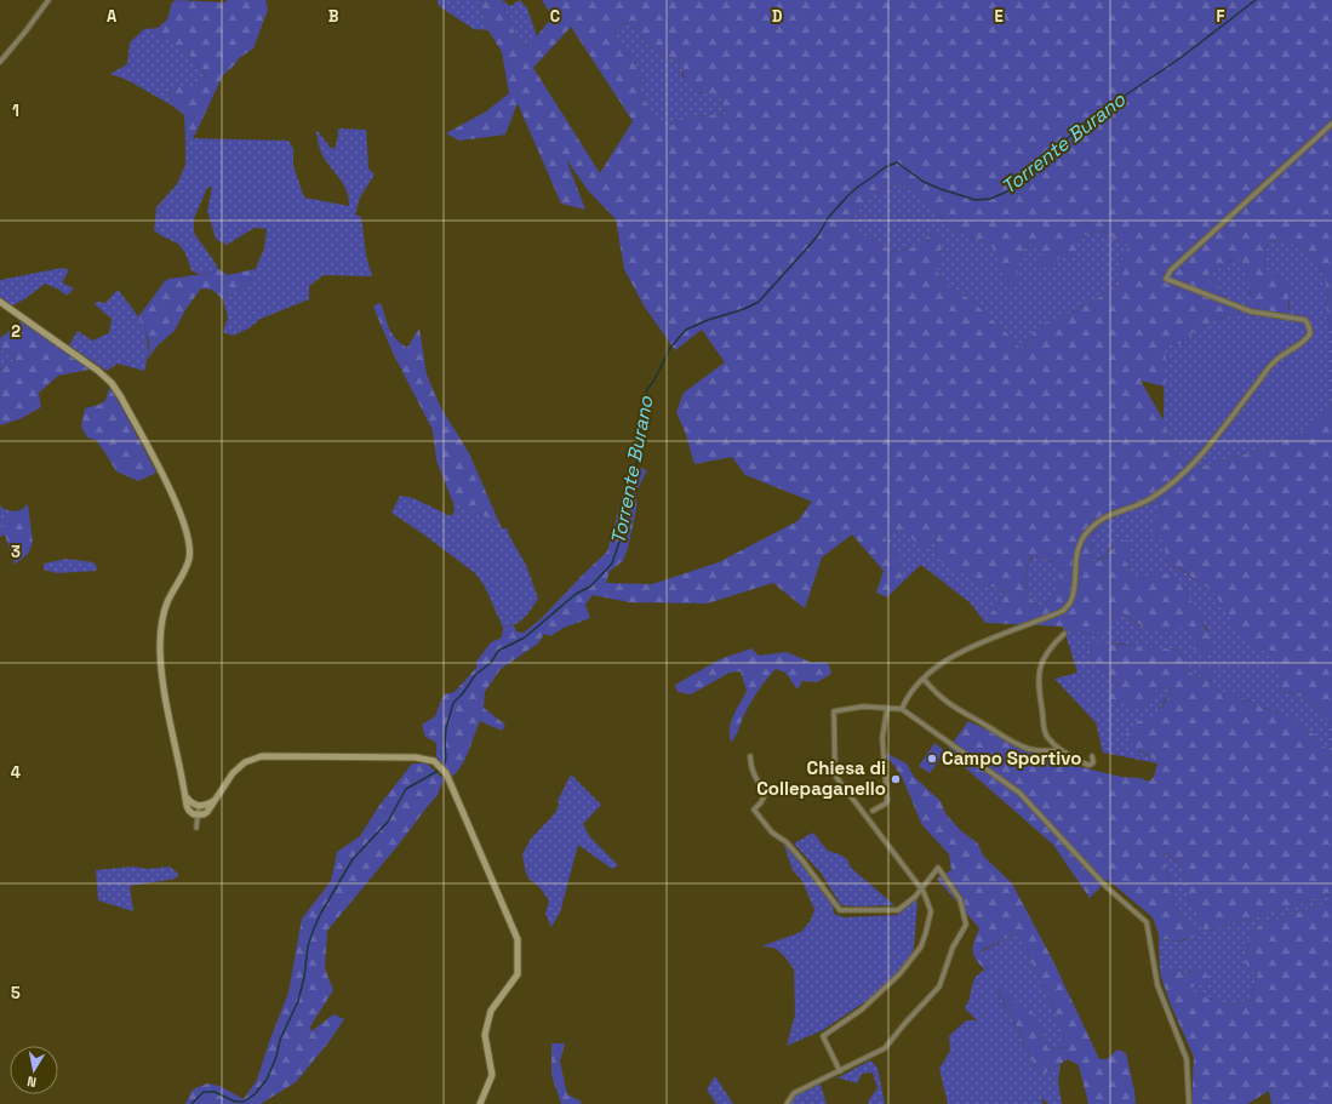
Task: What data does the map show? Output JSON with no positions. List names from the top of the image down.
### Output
{
  "water": ["Torrente Burano"],
  "places": ["Campo Sportivo", "Chiesa di Collepaganello"],
  "north": "bottom",
  "grid": {
    "columns": [
      "A",
      "B",
      "C",
      "D",
      "E",
      "F"
    ],
    "rows": [
      "1",
      "2",
      "3",
      "4",
      "5"
    ]
  }
}
